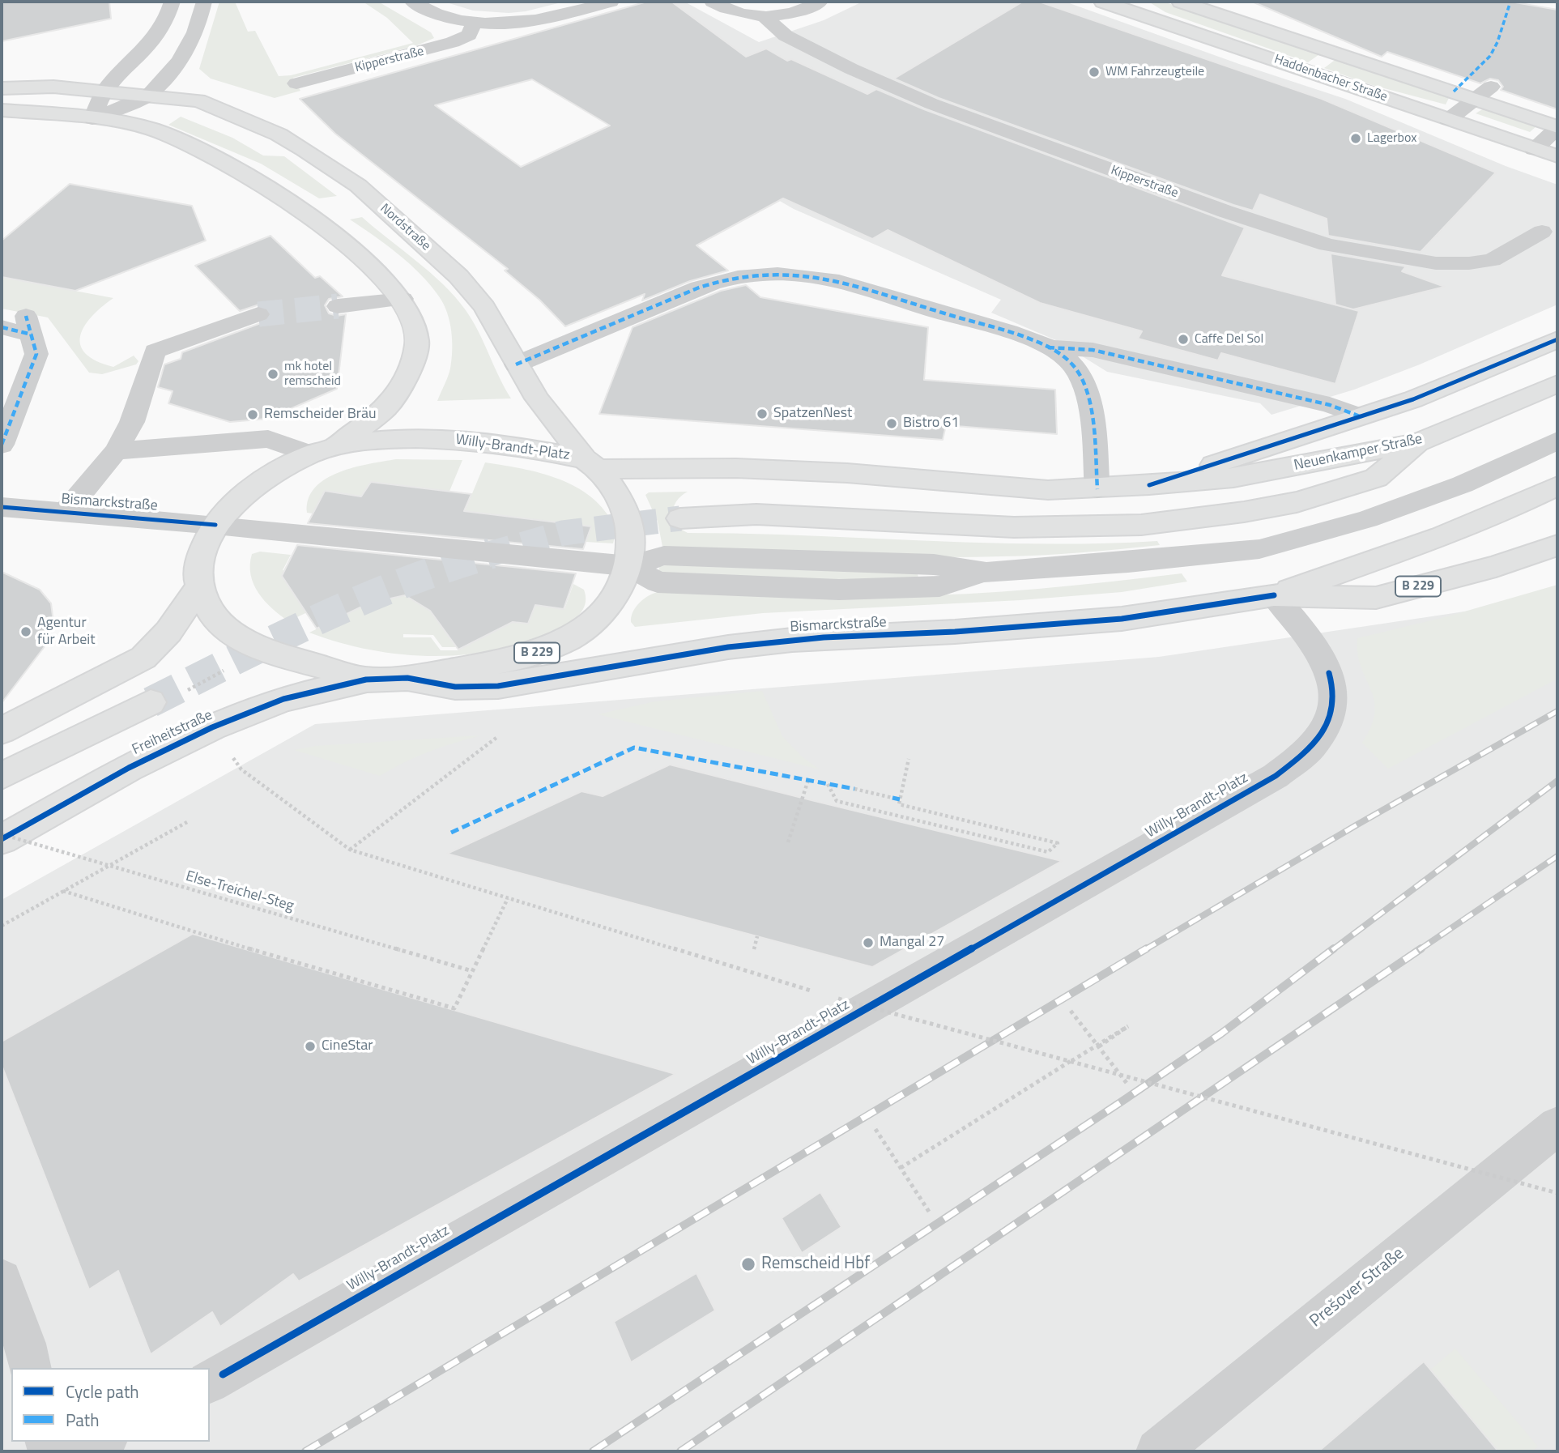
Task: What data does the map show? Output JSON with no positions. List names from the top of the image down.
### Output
{
  "streets": {
    "main road": [
      "Haddenbacher Straße",
      "Nordstraße",
      "Willy-Brandt-Platz",
      "Neuenkamper Straße",
      "Bismarckstraße",
      "B 229",
      "Freiheitstraße"
    ],
    "street": ["Kipperstraße", "Prešover Straße"],
    "path": ["Else-Treichel-Steg"]
  },
  "crossings": [
    ["Nordstraße", "Willy-Brandt-Platz"],
    ["Nordstraße", "B 229"],
    ["Willy-Brandt-Platz", "Bismarckstraße"],
    ["Willy-Brandt-Platz", "B 229"],
    ["Willy-Brandt-Platz", "Freiheitstraße"],
    ["Neuenkamper Straße", "B 229"],
    ["Bismarckstraße", "B 229"]
  ],
  "places": [
    "WM Fahrzeugteile",
    "Lagerbox",
    "Caffe Del Sol",
    "mk hotel remscheid",
    "SpatzenNest",
    "Remscheider Bräu",
    "Bistro 61",
    "Agentur für Arbeit",
    "Mangal 27",
    "CineStar",
    "Remscheid Hbf"
  ],
  "legend": ["Cycle path", "Path"]
}
